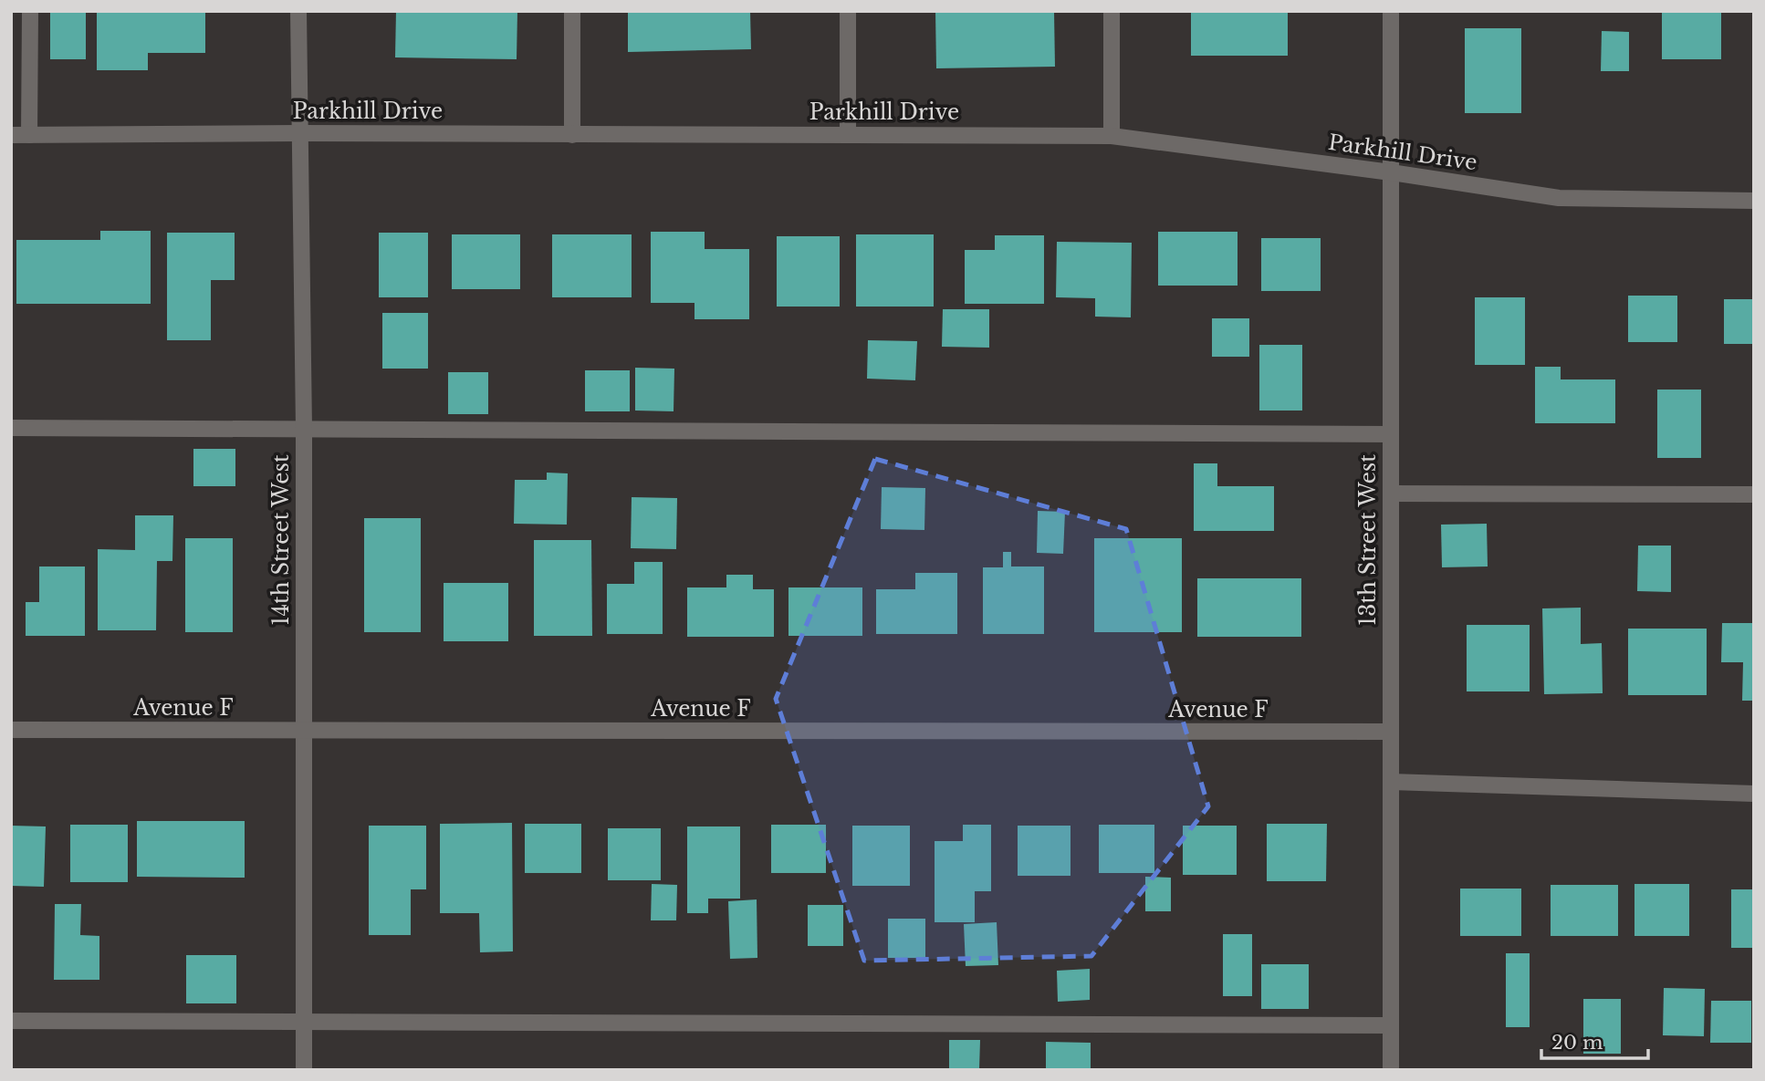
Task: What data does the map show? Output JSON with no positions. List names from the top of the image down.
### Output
{
  "streets": {
    "street": [
      "Parkhill Drive",
      "14th Street West",
      "13th Street West",
      "Avenue F"
    ]
  },
  "crossings": [
    ["Parkhill Drive", "14th Street West"],
    ["Parkhill Drive", "13th Street West"],
    ["14th Street West", "Avenue F"],
    ["13th Street West", "Avenue F"]
  ],
  "scale_bar": "20 m"
}
